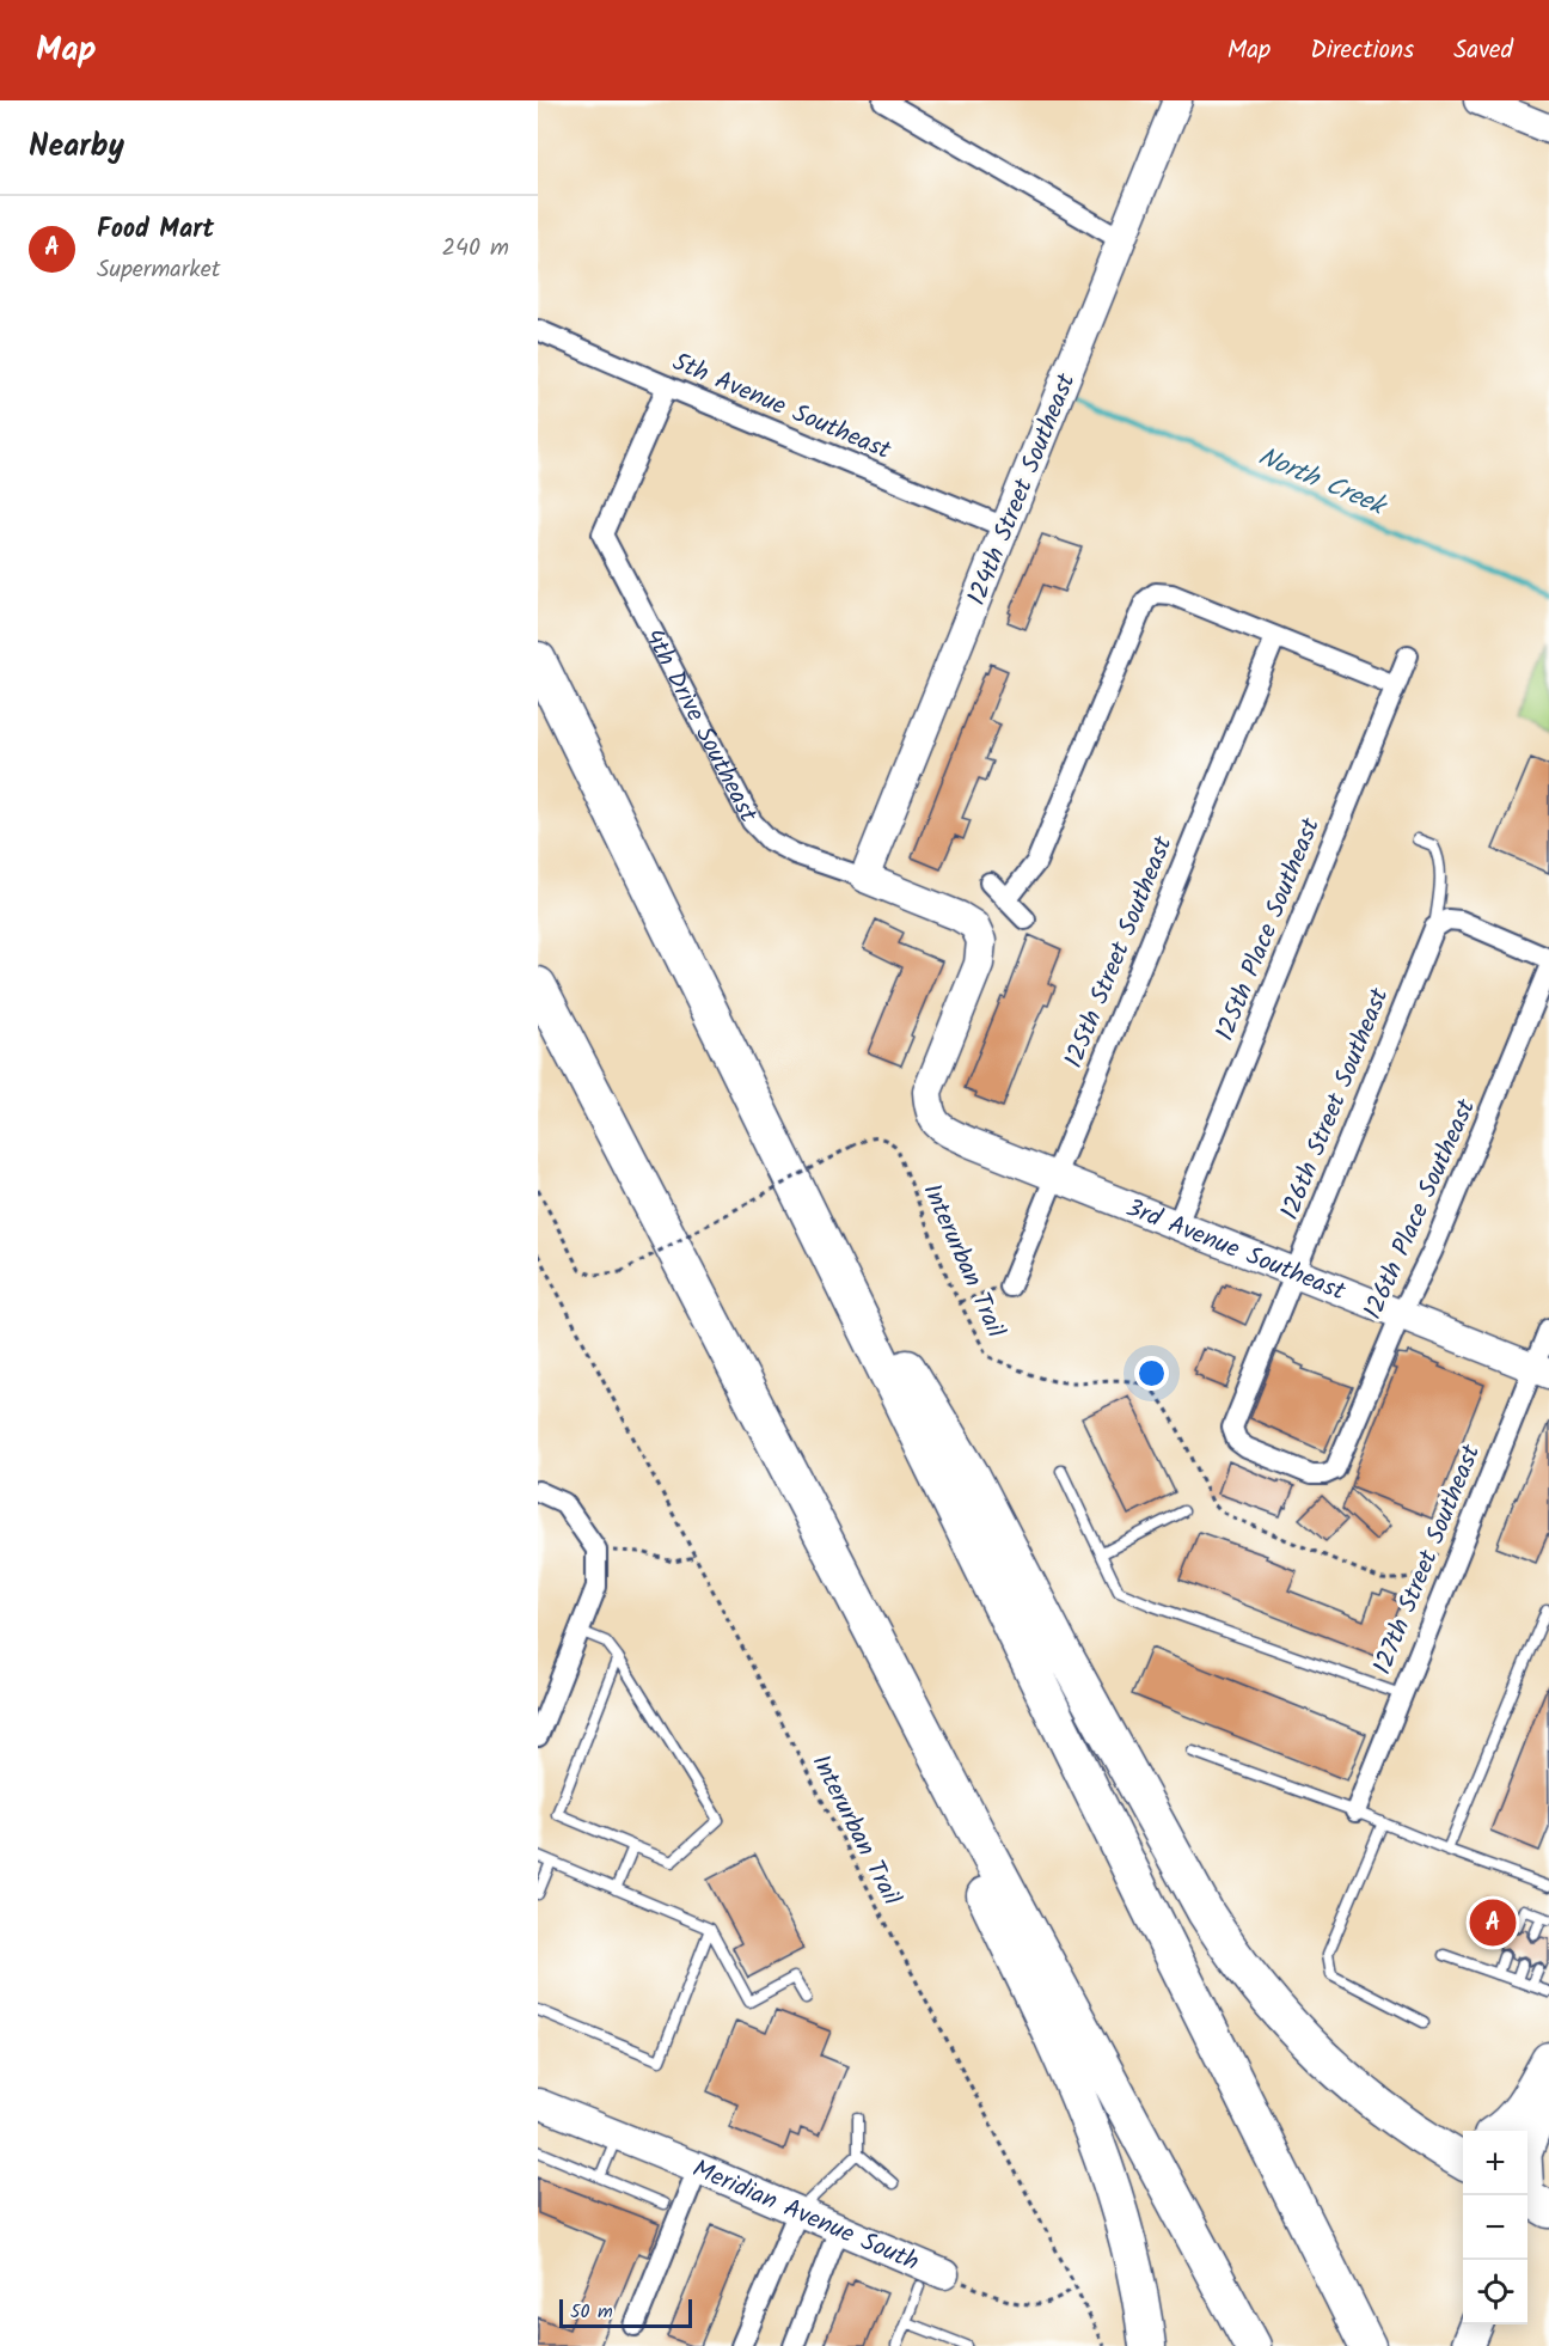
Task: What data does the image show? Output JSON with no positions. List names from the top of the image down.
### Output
{
  "streets": {
    "street": [
      "5th Avenue Southeast",
      "124th Street Southeast",
      "4th Drive Southeast",
      "125th Place Southeast",
      "125th Street Southeast",
      "126th Street Southeast",
      "126th Place Southeast",
      "3rd Avenue Southeast",
      "127th Street Southeast",
      "Meridian Avenue South"
    ],
    "path": ["Interurban Trail"]
  },
  "crossings": [
    ["5th Avenue Southeast", "124th Street Southeast"],
    ["5th Avenue Southeast", "4th Drive Southeast"],
    ["124th Street Southeast", "4th Drive Southeast"],
    ["4th Drive Southeast", "3rd Avenue Southeast"],
    ["125th Place Southeast", "3rd Avenue Southeast"],
    ["125th Street Southeast", "3rd Avenue Southeast"],
    ["126th Street Southeast", "126th Place Southeast"],
    ["126th Street Southeast", "3rd Avenue Southeast"],
    ["126th Place Southeast", "3rd Avenue Southeast"],
    ["3rd Avenue Southeast", "127th Street Southeast"],
    ["Interurban Trail", "Meridian Avenue South"]
  ],
  "water": ["North Creek"],
  "scale_bar": "50 m",
  "page": {
    "header": "Map",
    "nav": ["Map", "Directions", "Saved"],
    "heading": "Nearby",
    "list": [
      {
        "mark": "A",
        "name": "Food Mart",
        "note": "Supermarket",
        "value": "240 m"
      }
    ],
    "pins": "A",
    "map_buttons": ["+", "−"],
    "scale": "50 m"
  }
}
